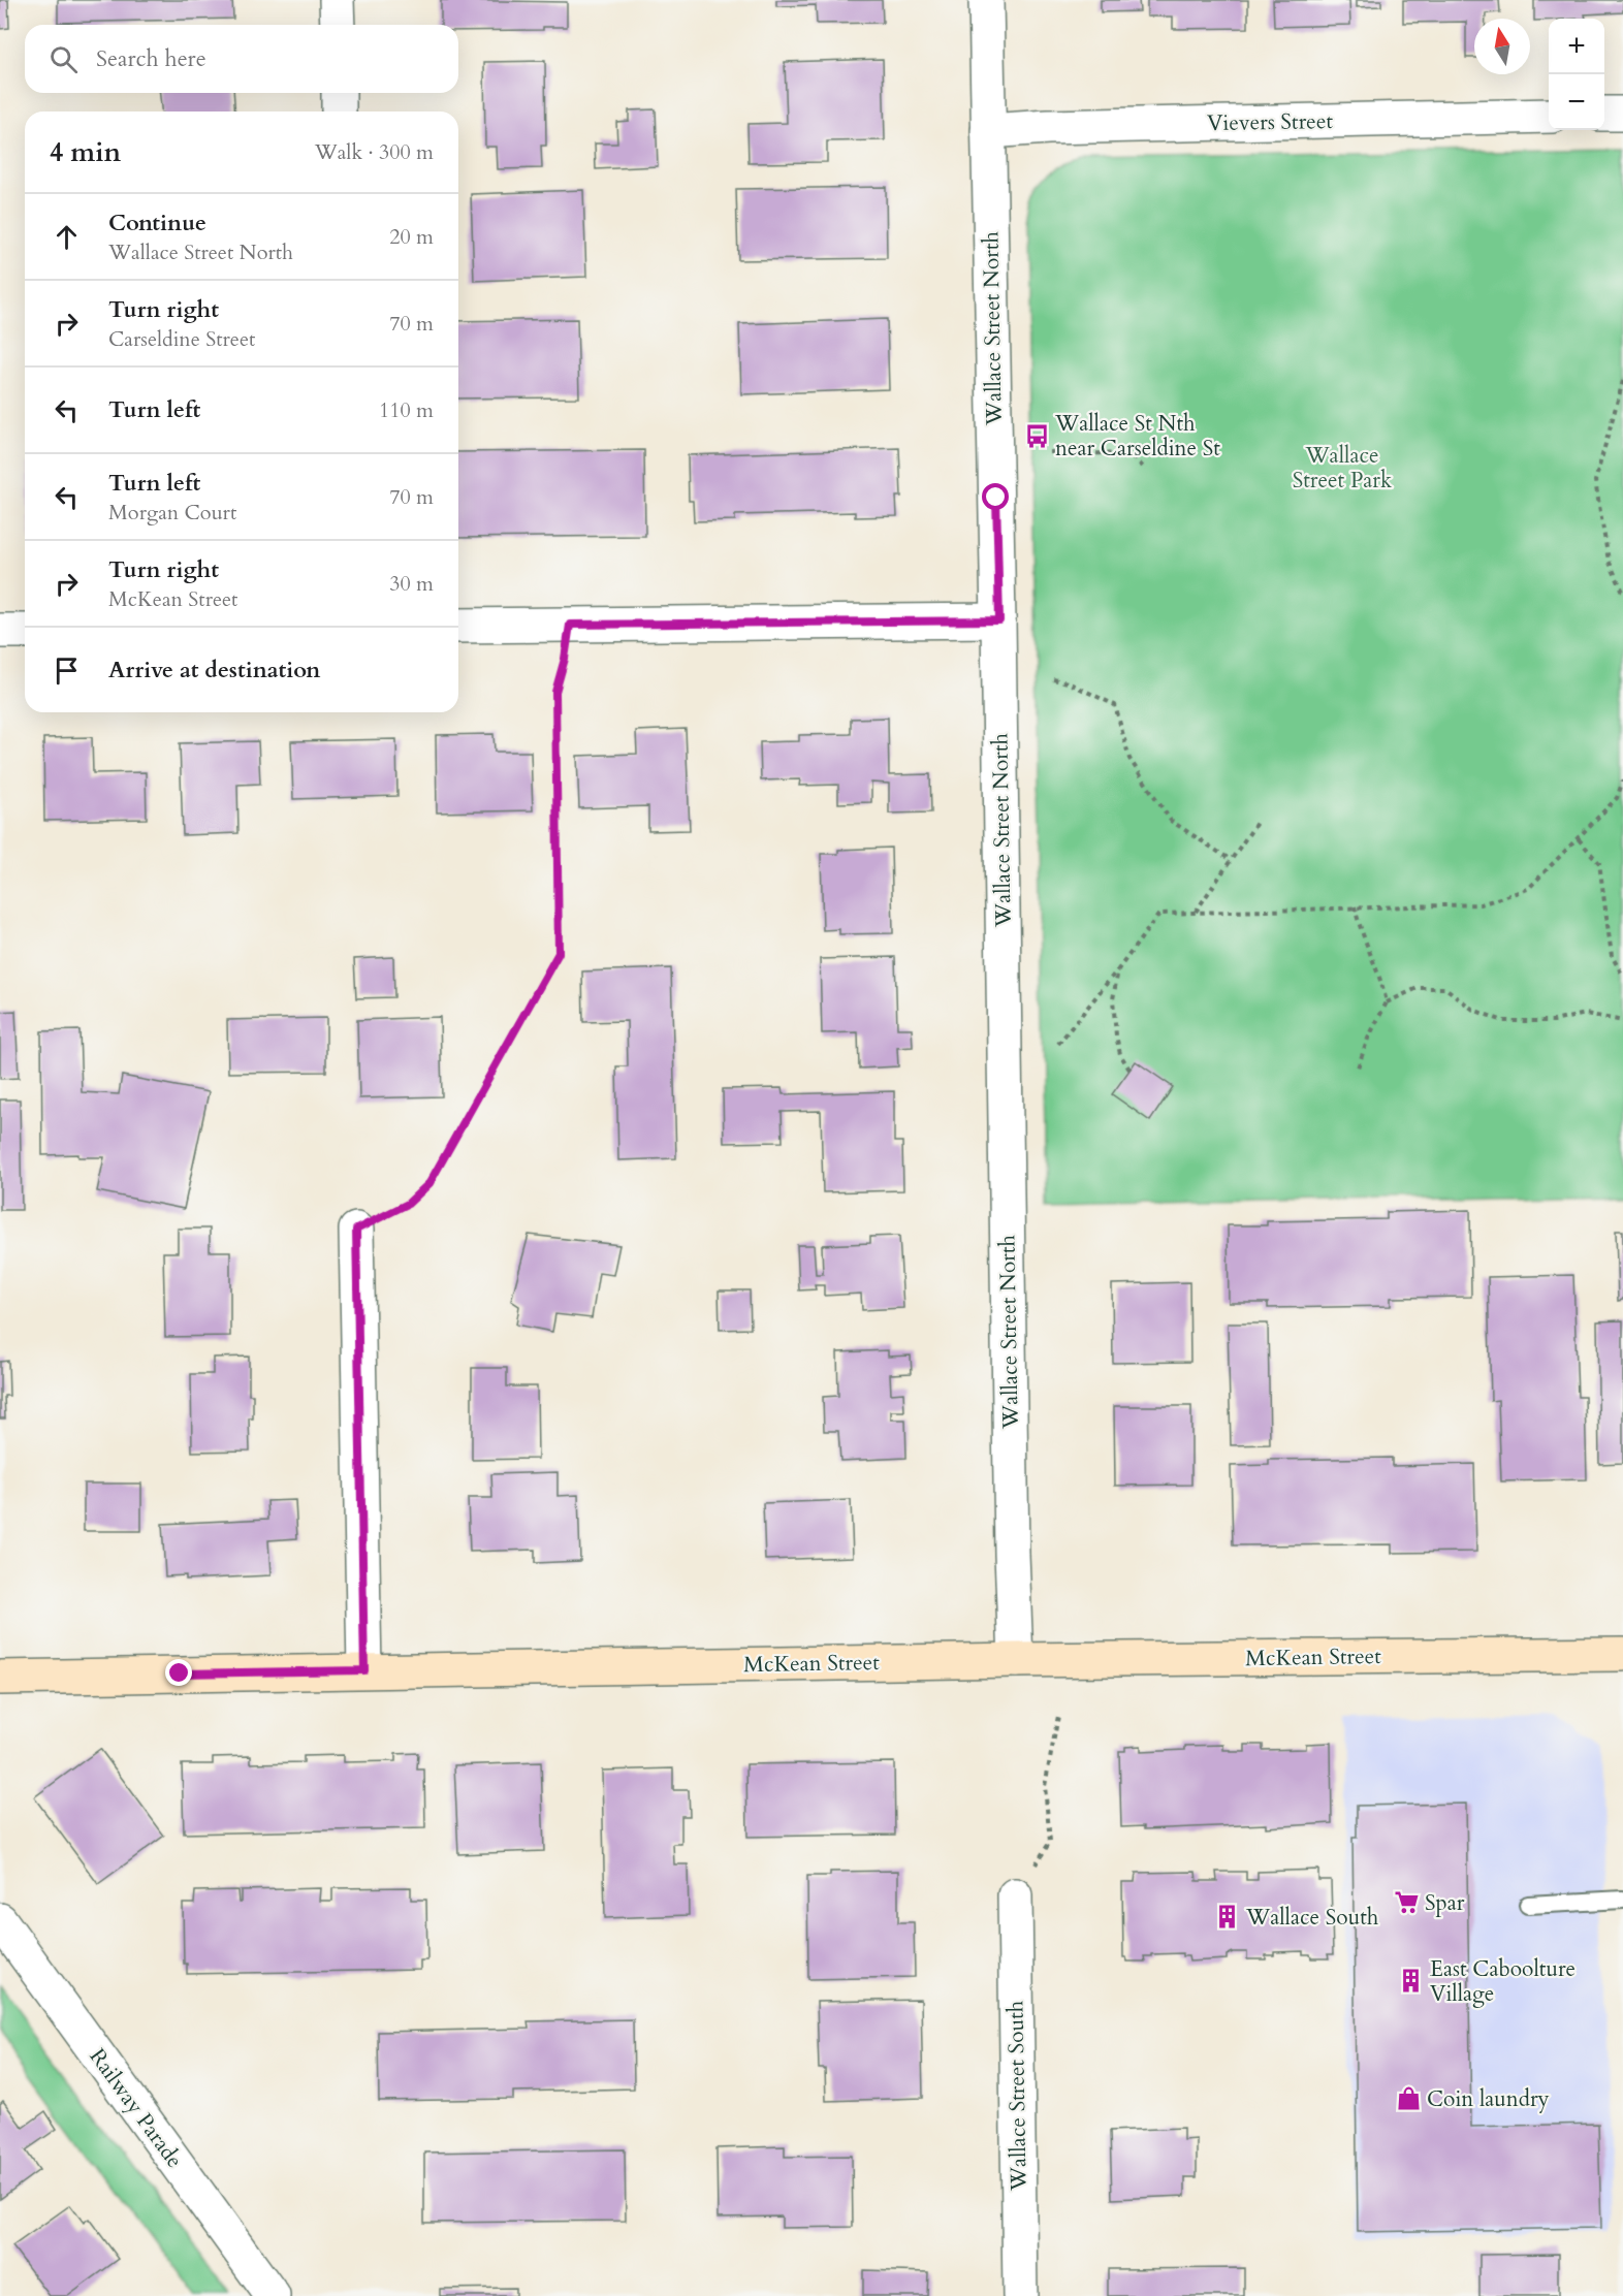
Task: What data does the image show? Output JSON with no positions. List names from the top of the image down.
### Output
{
  "streets": {
    "main road": ["McKean Street"],
    "street": [
      "Vievers Street",
      "Wallace Street North",
      "Wallace Street South",
      "Railway Parade"
    ]
  },
  "crossings": [
    ["Vievers Street", "Wallace Street North"],
    ["Wallace Street North", "McKean Street"]
  ],
  "parks": ["Wallace Street Park"],
  "places": {
    "bus stop": ["Wallace St Nth near Carseldine St"],
    "supermarket": ["Spar"],
    "building": ["Wallace South", "East Caboolture Village"],
    "shop": ["Coin laundry"]
  },
  "north": "top",
  "page": {
    "map_buttons": ["+", "−"],
    "search": "Search here",
    "heading": ["4 min", "Walk · 300 m"],
    "list": [
      ["Continue", "Wallace Street North", "20 m"],
      ["Turn right", "Carseldine Street", "70 m"],
      ["Turn left", "110 m"],
      ["Turn left", "Morgan Court", "70 m"],
      ["Turn right", "McKean Street", "30 m"],
      "Arrive at destination"
    ]
  }
}
